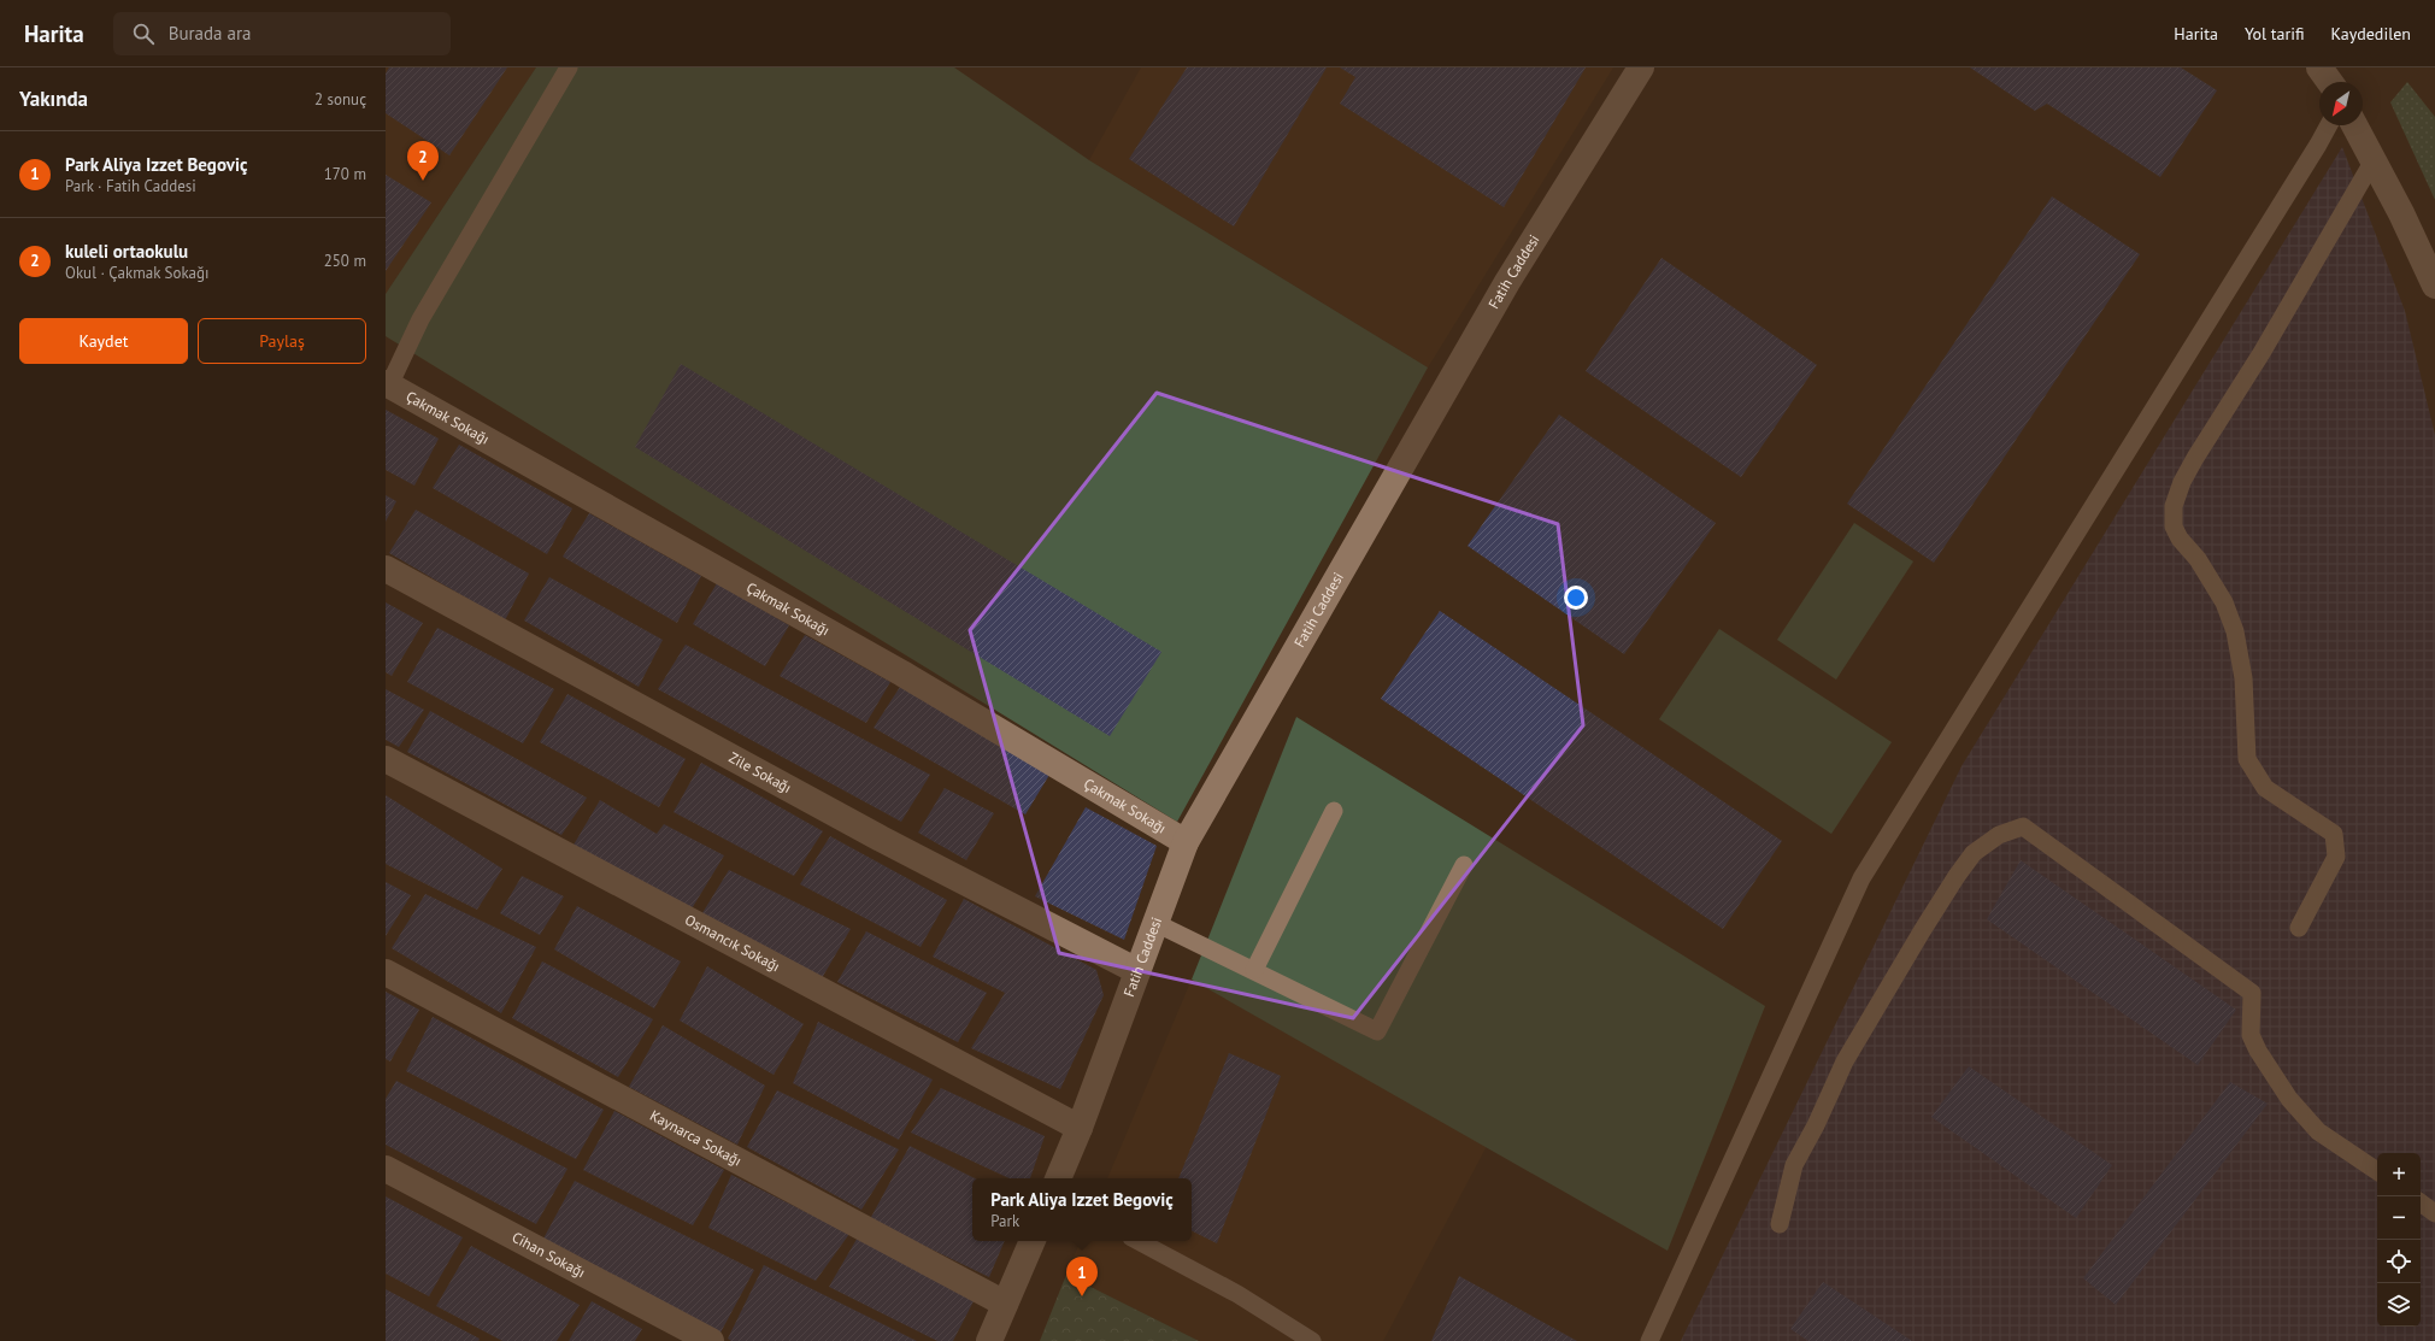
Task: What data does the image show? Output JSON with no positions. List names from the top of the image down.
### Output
{
  "streets": {
    "street": [
      "Fatih Caddesi",
      "Çakmak Sokağı",
      "Zile Sokağı",
      "Osmancık Sokağı",
      "Kaynarca Sokağı",
      "Cihan Sokağı"
    ]
  },
  "crossings": [
    ["Fatih Caddesi", "Çakmak Sokağı"],
    ["Fatih Caddesi", "Zile Sokağı"],
    ["Fatih Caddesi", "Osmancık Sokağı"]
  ],
  "north": "bottom left",
  "page": {
    "header": "Harita",
    "search": "Burada ara",
    "nav": ["Harita", "Yol tarifi", "Kaydedilen"],
    "heading": ["Yakında", "2 sonuç"],
    "list": [
      {
        "mark": "1",
        "name": "Park Aliya Izzet Begoviç",
        "note": "Park · Fatih Caddesi",
        "value": "170 m"
      },
      {
        "mark": "2",
        "name": "kuleli ortaokulu",
        "note": "Okul · Çakmak Sokağı",
        "value": "250 m"
      }
    ],
    "pins": ["2", "1"],
    "buttons": ["Kaydet", "Paylaş"],
    "map_buttons": ["+", "−"],
    "popup": ["Park Aliya Izzet Begoviç", "Park"]
  }
}
